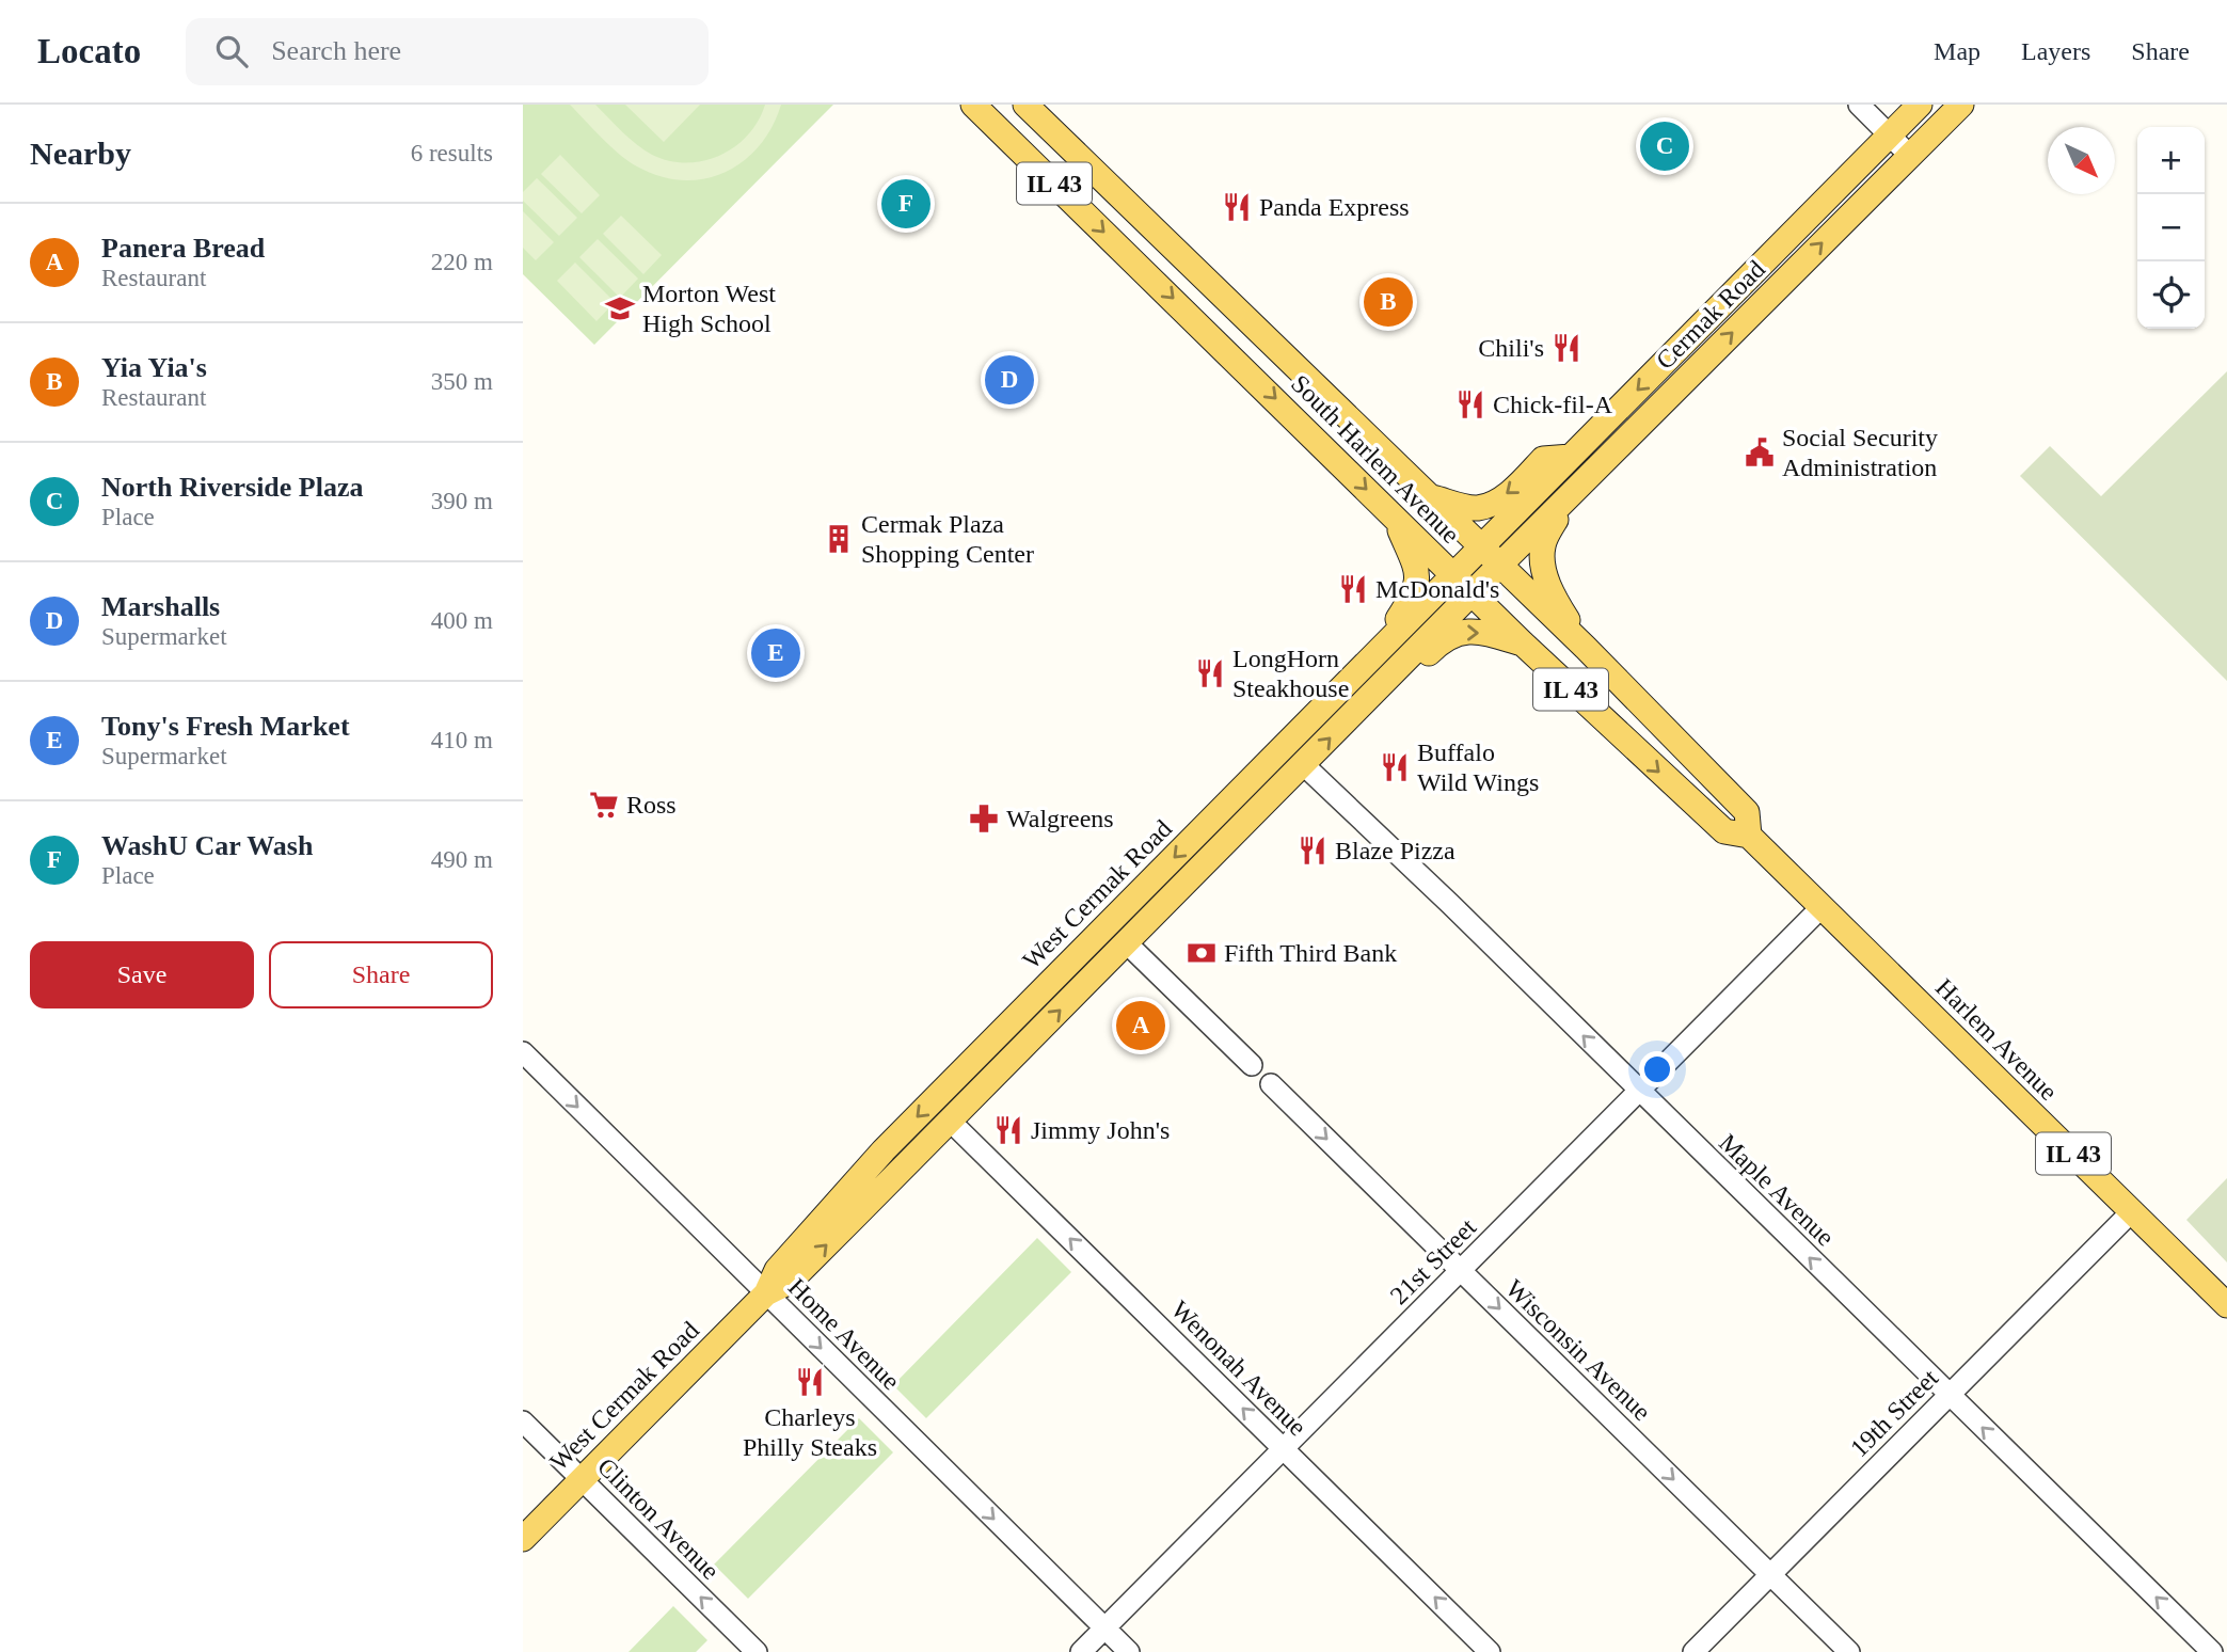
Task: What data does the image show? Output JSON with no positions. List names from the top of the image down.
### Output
{
  "streets": {
    "main road": [
      "IL 43",
      "Cermak Road",
      "South Harlem Avenue",
      "West Cermak Road",
      "Harlem Avenue"
    ],
    "street": [
      "Maple Avenue",
      "21st Street",
      "Home Avenue",
      "Wisconsin Avenue",
      "Wenonah Avenue",
      "19th Street",
      "Clinton Avenue"
    ]
  },
  "crossings": [
    ["Cermak Road", "South Harlem Avenue"],
    ["Cermak Road", "West Cermak Road"],
    ["South Harlem Avenue", "West Cermak Road"],
    ["South Harlem Avenue", "Harlem Avenue"],
    ["South Harlem Avenue", "21st Street"],
    ["West Cermak Road", "Maple Avenue"],
    ["West Cermak Road", "Home Avenue"],
    ["West Cermak Road", "Wenonah Avenue"],
    ["West Cermak Road", "Clinton Avenue"],
    ["Harlem Avenue", "21st Street"],
    ["Harlem Avenue", "19th Street"],
    ["Maple Avenue", "21st Street"],
    ["Maple Avenue", "19th Street"],
    ["21st Street", "Home Avenue"],
    ["21st Street", "Wisconsin Avenue"],
    ["21st Street", "Wenonah Avenue"],
    ["Wisconsin Avenue", "19th Street"]
  ],
  "one_way": [
    "Maple Avenue",
    "Home Avenue",
    "Wisconsin Avenue",
    "Wenonah Avenue",
    "Clinton Avenue"
  ],
  "places": {
    "restaurant": [
      "Panda Express",
      "Chili's",
      "Chick-fil-A",
      "McDonald's",
      "LongHorn Steakhouse",
      "Buffalo Wild Wings",
      "Blaze Pizza",
      "Jimmy John's",
      "Charleys Philly Steaks"
    ],
    "school or university": ["Morton West High School"],
    "public building": ["Social Security Administration"],
    "building": ["Cermak Plaza Shopping Center"],
    "supermarket": ["Ross"],
    "pharmacy": ["Walgreens"],
    "bank": ["Fifth Third Bank"]
  },
  "north": "bottom right",
  "page": {
    "header": "Locato",
    "search": "Search here",
    "nav": ["Map", "Layers", "Share"],
    "heading": ["Nearby", "6 results"],
    "pins": [
      "C",
      "F",
      "B",
      "D",
      "E",
      "A"
    ],
    "map_buttons": ["+", "−"],
    "list": [
      {
        "mark": "A",
        "name": "Panera Bread",
        "note": "Restaurant",
        "value": "220 m"
      },
      {
        "mark": "B",
        "name": "Yia Yia's",
        "note": "Restaurant",
        "value": "350 m"
      },
      {
        "mark": "C",
        "name": "North Riverside Plaza",
        "note": "Place",
        "value": "390 m"
      },
      {
        "mark": "D",
        "name": "Marshalls",
        "note": "Supermarket",
        "value": "400 m"
      },
      {
        "mark": "E",
        "name": "Tony's Fresh Market",
        "note": "Supermarket",
        "value": "410 m"
      },
      {
        "mark": "F",
        "name": "WashU Car Wash",
        "note": "Place",
        "value": "490 m"
      }
    ],
    "buttons": ["Save", "Share"]
  }
}
